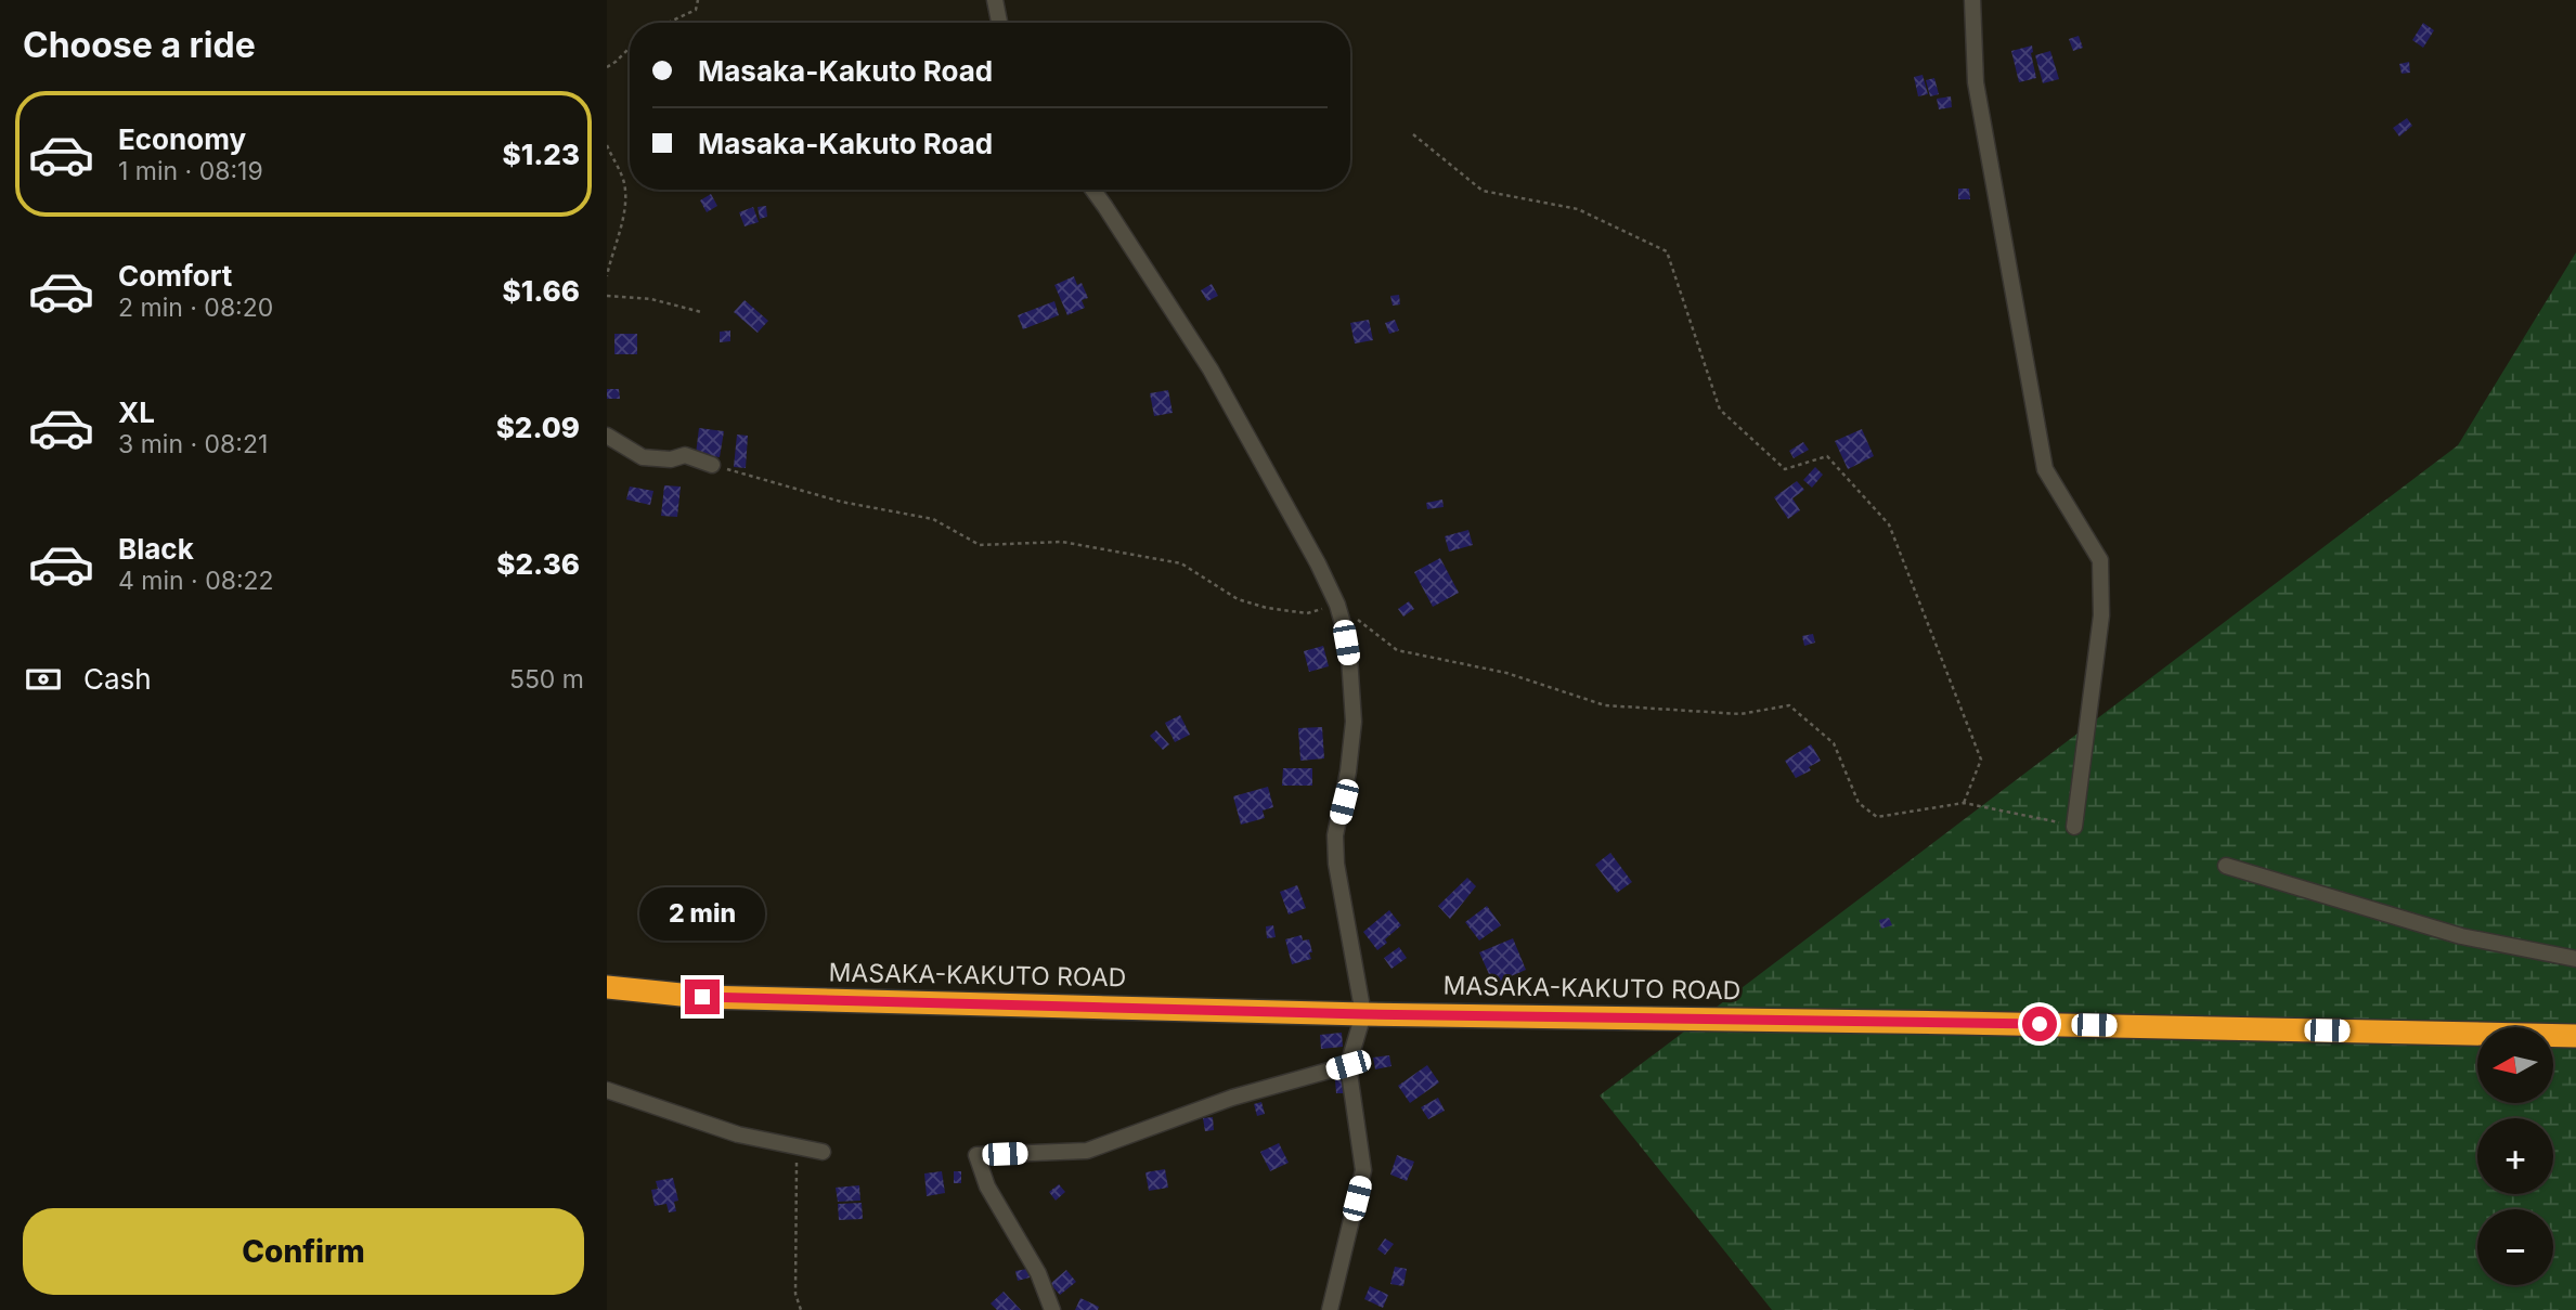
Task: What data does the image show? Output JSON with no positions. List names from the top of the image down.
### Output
{
  "streets": {
    "highway": ["MASAKA-KAKUTO ROAD"]
  },
  "north": "left",
  "page": {
    "heading": "Choose a ride",
    "banner": ["Masaka-Kakuto Road", "Masaka-Kakuto Road"],
    "list": [
      {
        "name": "Economy",
        "note": "1 min · 08:19",
        "value": "$1.23"
      },
      {
        "name": "Comfort",
        "note": "2 min · 08:20",
        "value": "$1.66"
      },
      {
        "name": "XL",
        "note": "3 min · 08:21",
        "value": "$2.09"
      },
      {
        "name": "Black",
        "note": "4 min · 08:22",
        "value": "$2.36"
      }
    ],
    "pay": ["Cash", "550 m"],
    "bubble": "2 min",
    "map_buttons": ["+", "−"],
    "buttons": "Confirm"
  }
}
